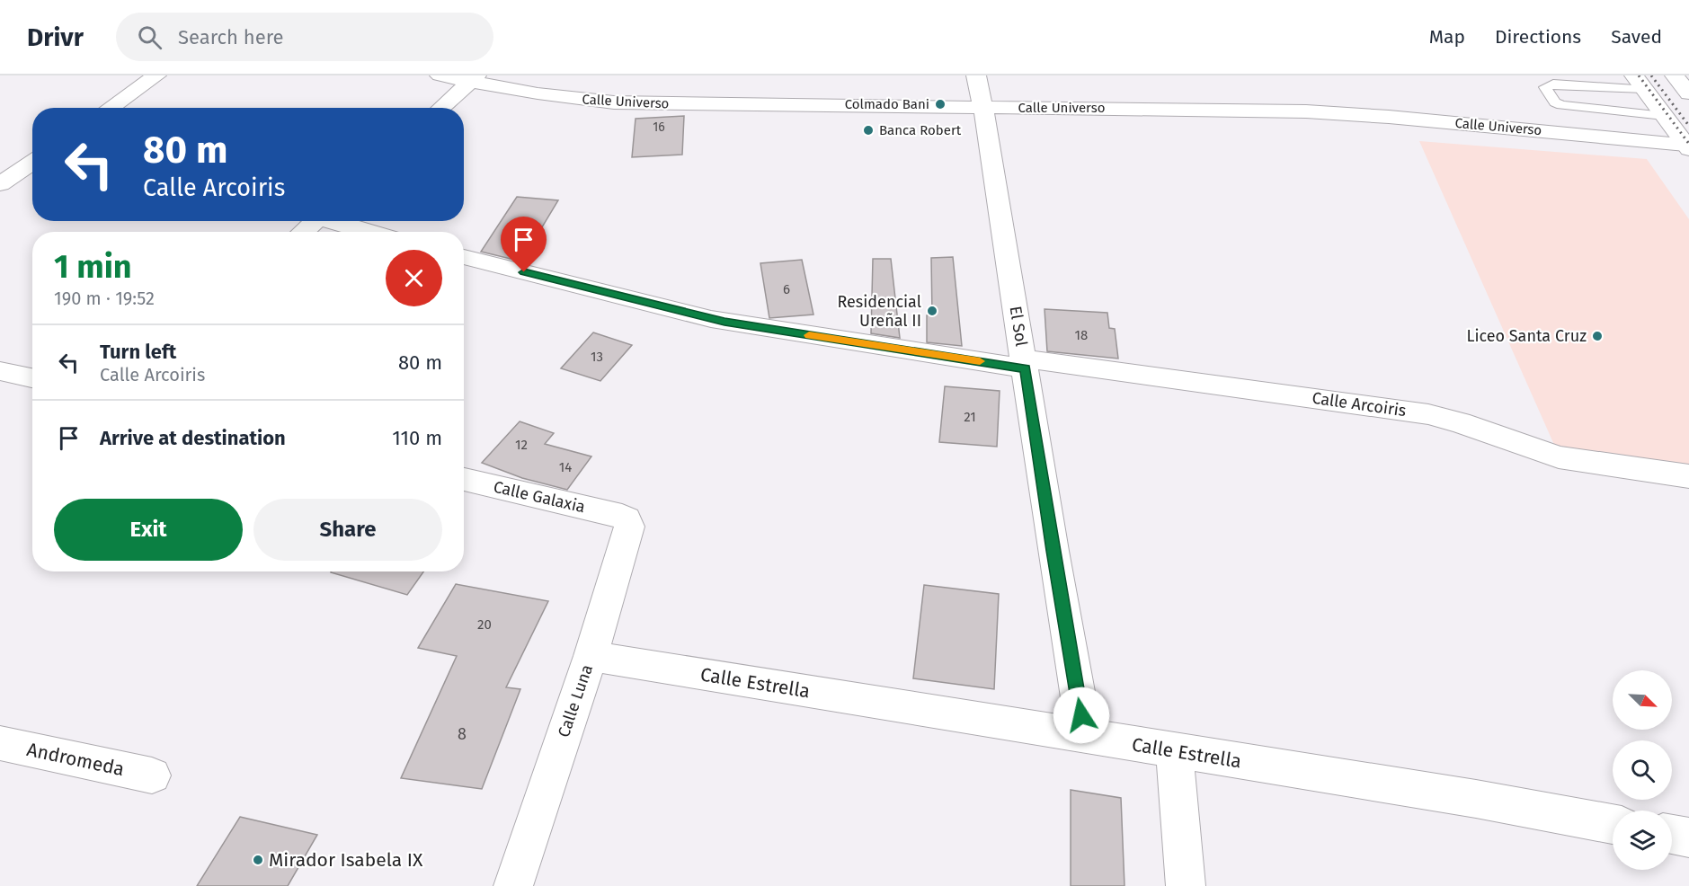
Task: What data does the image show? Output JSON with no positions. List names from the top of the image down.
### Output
{
  "streets": {
    "street": [
      "Calle Universo",
      "El Sol",
      "Calle Arcoiris",
      "Calle Galaxia",
      "Calle Estrella",
      "Calle Luna",
      "Andromeda"
    ]
  },
  "crossings": [
    ["Calle Universo", "El Sol"],
    ["El Sol", "Calle Arcoiris"],
    ["El Sol", "Calle Estrella"],
    ["Calle Galaxia", "Calle Luna"],
    ["Calle Estrella", "Calle Luna"]
  ],
  "places": [
    "Colmado Bani",
    "Banca Robert",
    "Residencial Ureñal II",
    "Liceo Santa Cruz",
    "Mirador Isabela IX"
  ],
  "house_numbers": [
    "16",
    "6",
    "18",
    "13",
    "21",
    "12",
    "14",
    "20",
    "8"
  ],
  "north": "bottom right",
  "page": {
    "header": "Drivr",
    "search": "Search here",
    "nav": ["Map", "Directions", "Saved"],
    "turn": ["80 m", "Calle Arcoiris"],
    "heading": ["1 min", "190 m · 19:52"],
    "list": [
      {
        "name": "Turn left",
        "note": "Calle Arcoiris",
        "value": "80 m"
      },
      {
        "name": "Arrive at destination",
        "value": "110 m"
      }
    ],
    "buttons": ["Exit", "Share"]
  }
}
